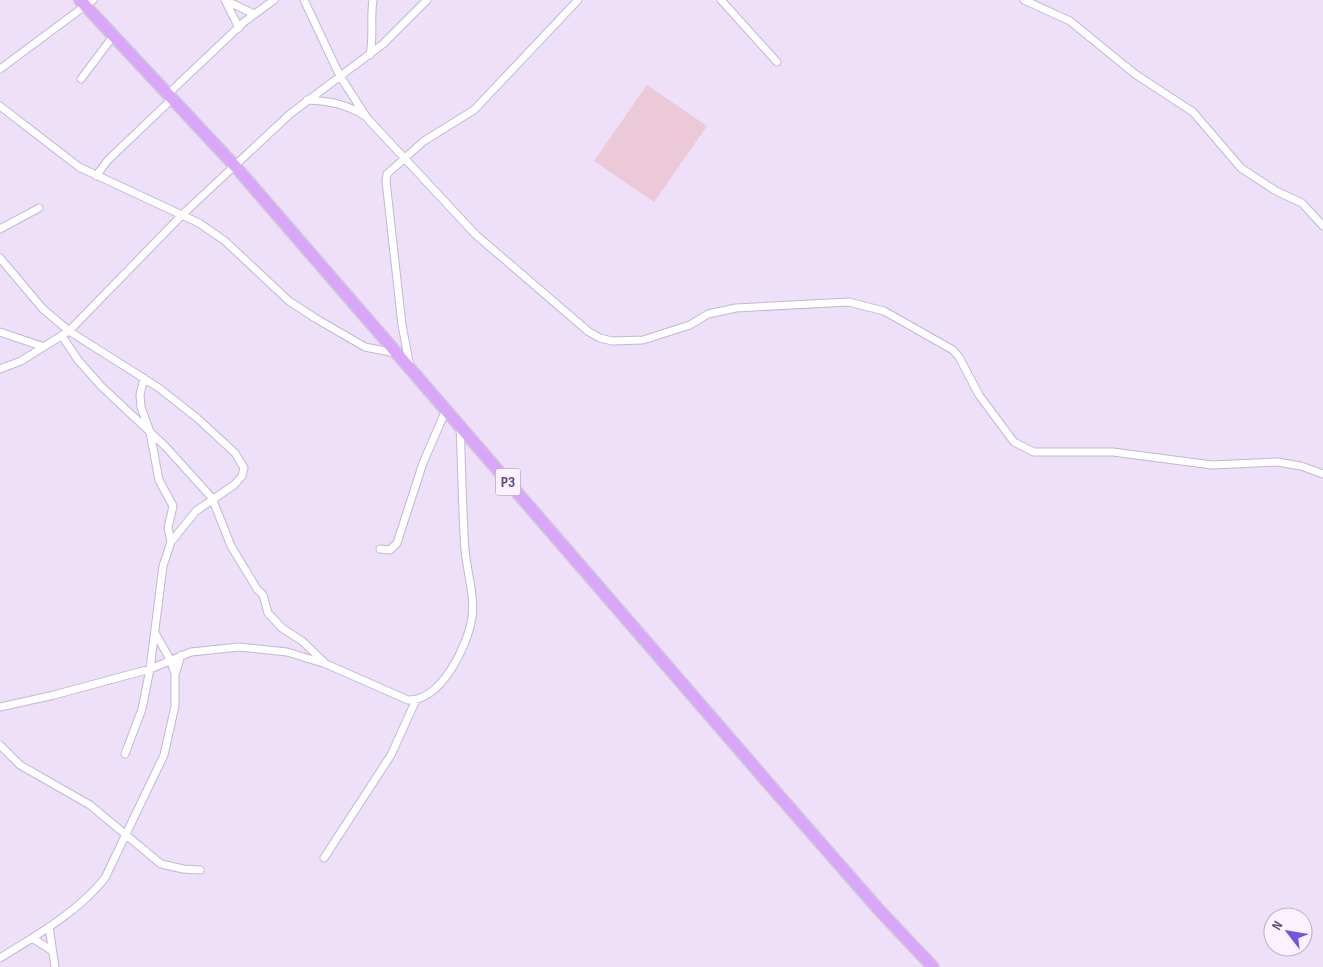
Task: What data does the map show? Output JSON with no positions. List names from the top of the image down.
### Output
{
  "streets": {
    "main road": ["P3"]
  },
  "north": "top left"
}
